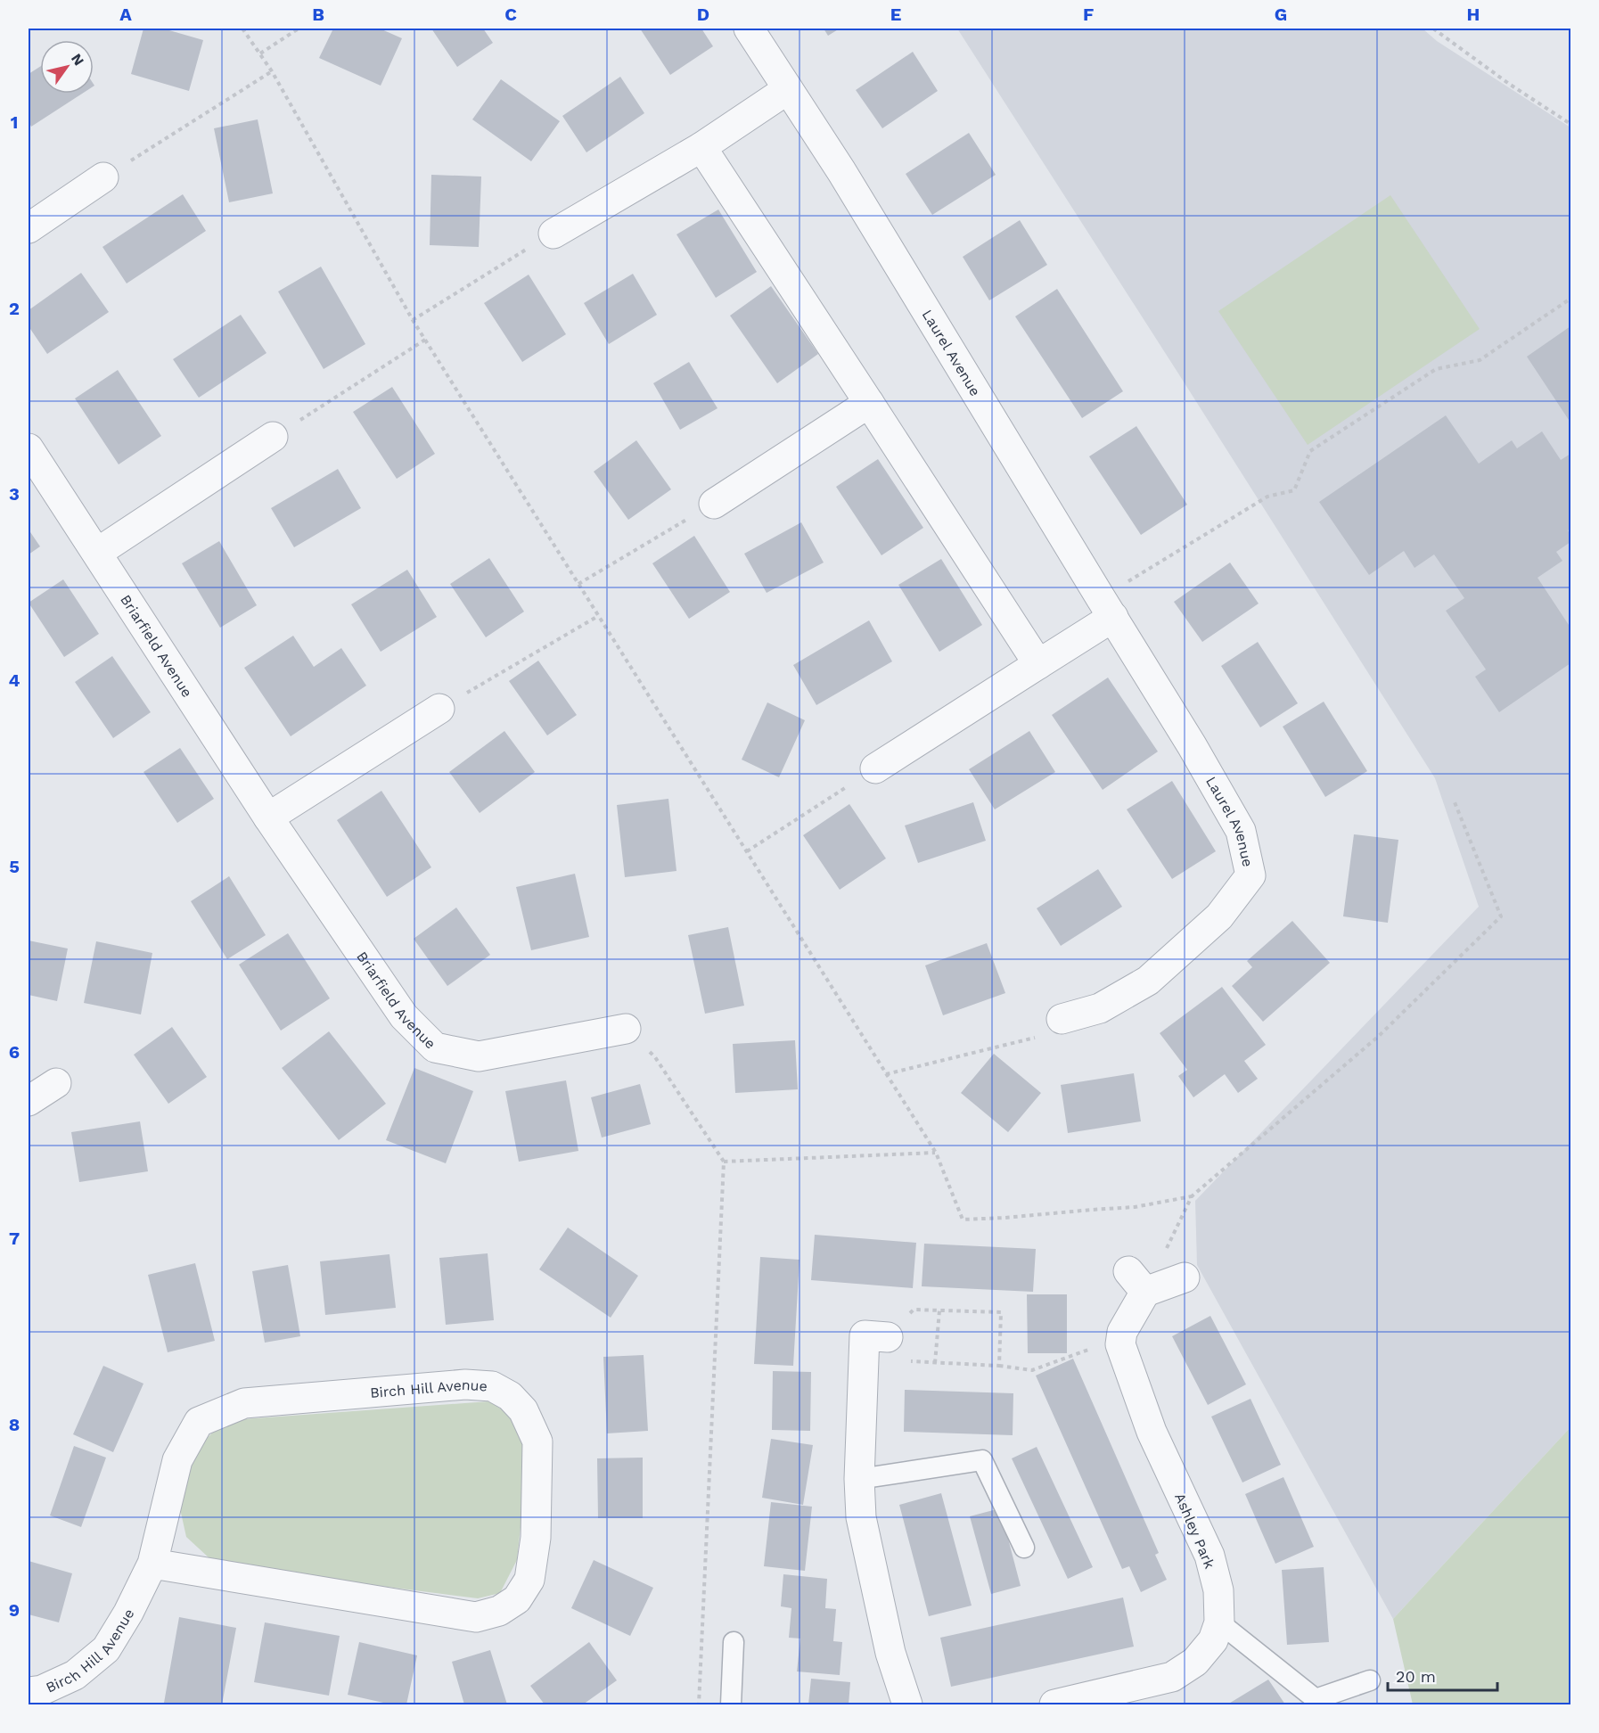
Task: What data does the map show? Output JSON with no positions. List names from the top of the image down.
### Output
{
  "streets": {
    "street": [
      "Laurel Avenue",
      "Briarfield Avenue",
      "Birch Hill Avenue",
      "Ashley Park"
    ]
  },
  "scale_bar": "20 m",
  "north": "top right",
  "grid": {
    "columns": [
      "A",
      "B",
      "C",
      "D",
      "E",
      "F",
      "G",
      "H"
    ],
    "rows": [
      "1",
      "2",
      "3",
      "4",
      "5",
      "6",
      "7",
      "8",
      "9"
    ]
  }
}
